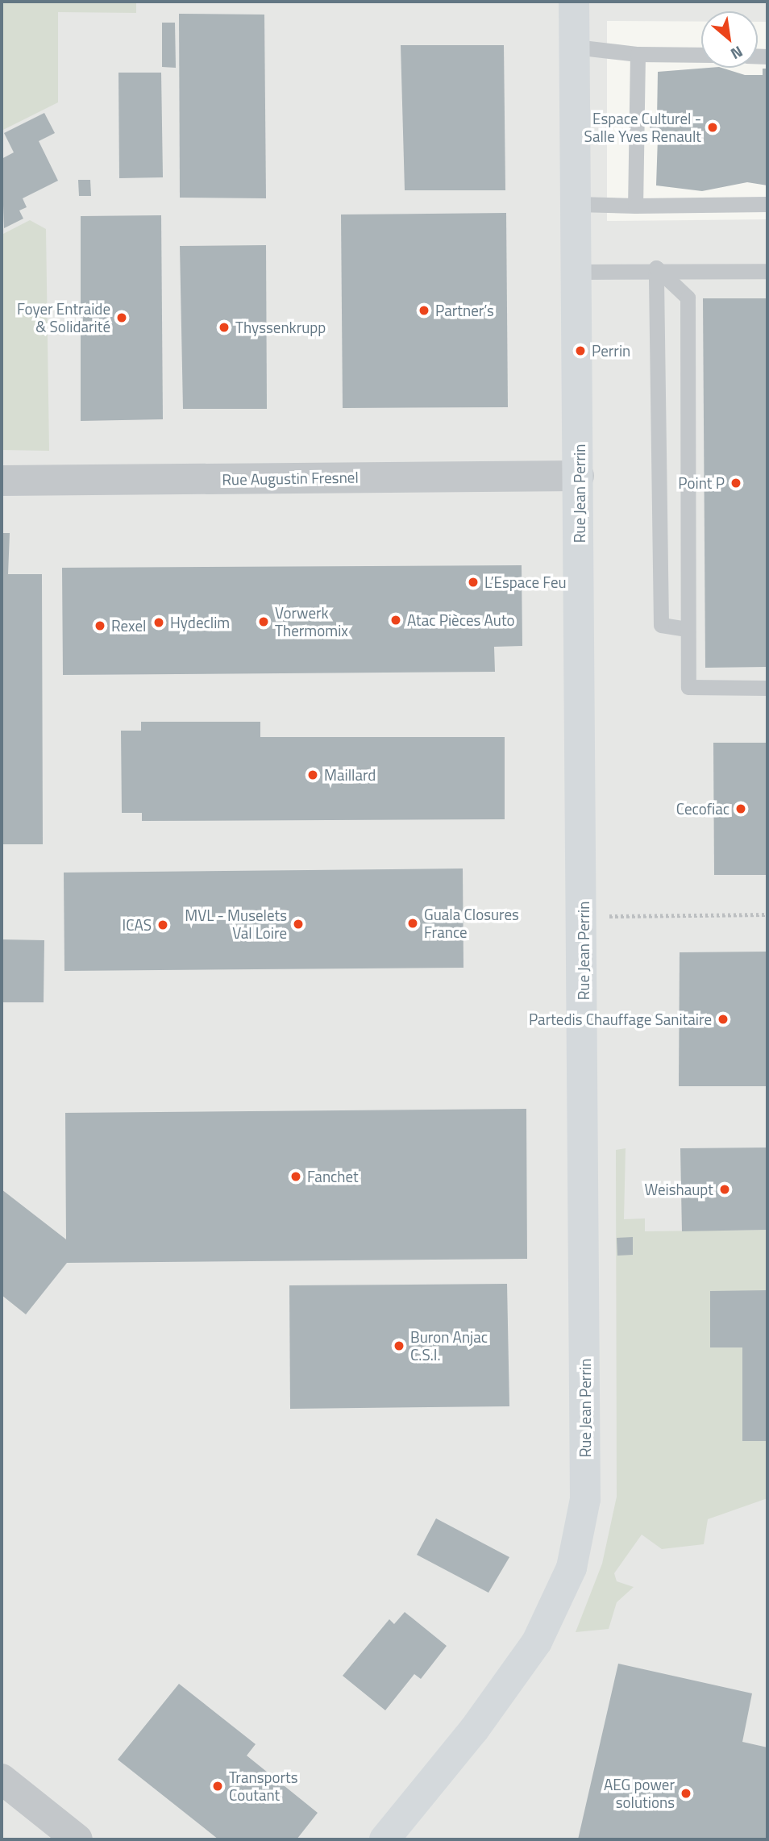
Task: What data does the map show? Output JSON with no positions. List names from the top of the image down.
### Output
{
  "streets": {
    "street": ["Rue Augustin Fresnel", "Rue Jean Perrin"]
  },
  "crossings": [
    ["Rue Augustin Fresnel", "Rue Jean Perrin"]
  ],
  "places": [
    "Espace Culturel - Salle Yves Renault",
    "Partner’s",
    "Foyer Entraide & Solidarité",
    "Thyssenkrupp",
    "Perrin",
    "Point P",
    "L’Espace Feu",
    "Atac Pièces Auto",
    "Vorwerk Thermomix",
    "Hydeclim",
    "Rexel",
    "Maillard",
    "Cecofiac",
    "Guala Closures France",
    "MVL - Muselets Val Loire",
    "ICAS",
    "Partedis Chauffage Sanitaire",
    "Fanchet",
    "Weishaupt",
    "Buron Anjac C.S.I.",
    "Transports Coutant",
    "AEG power solutions"
  ],
  "north": "bottom right"
}
